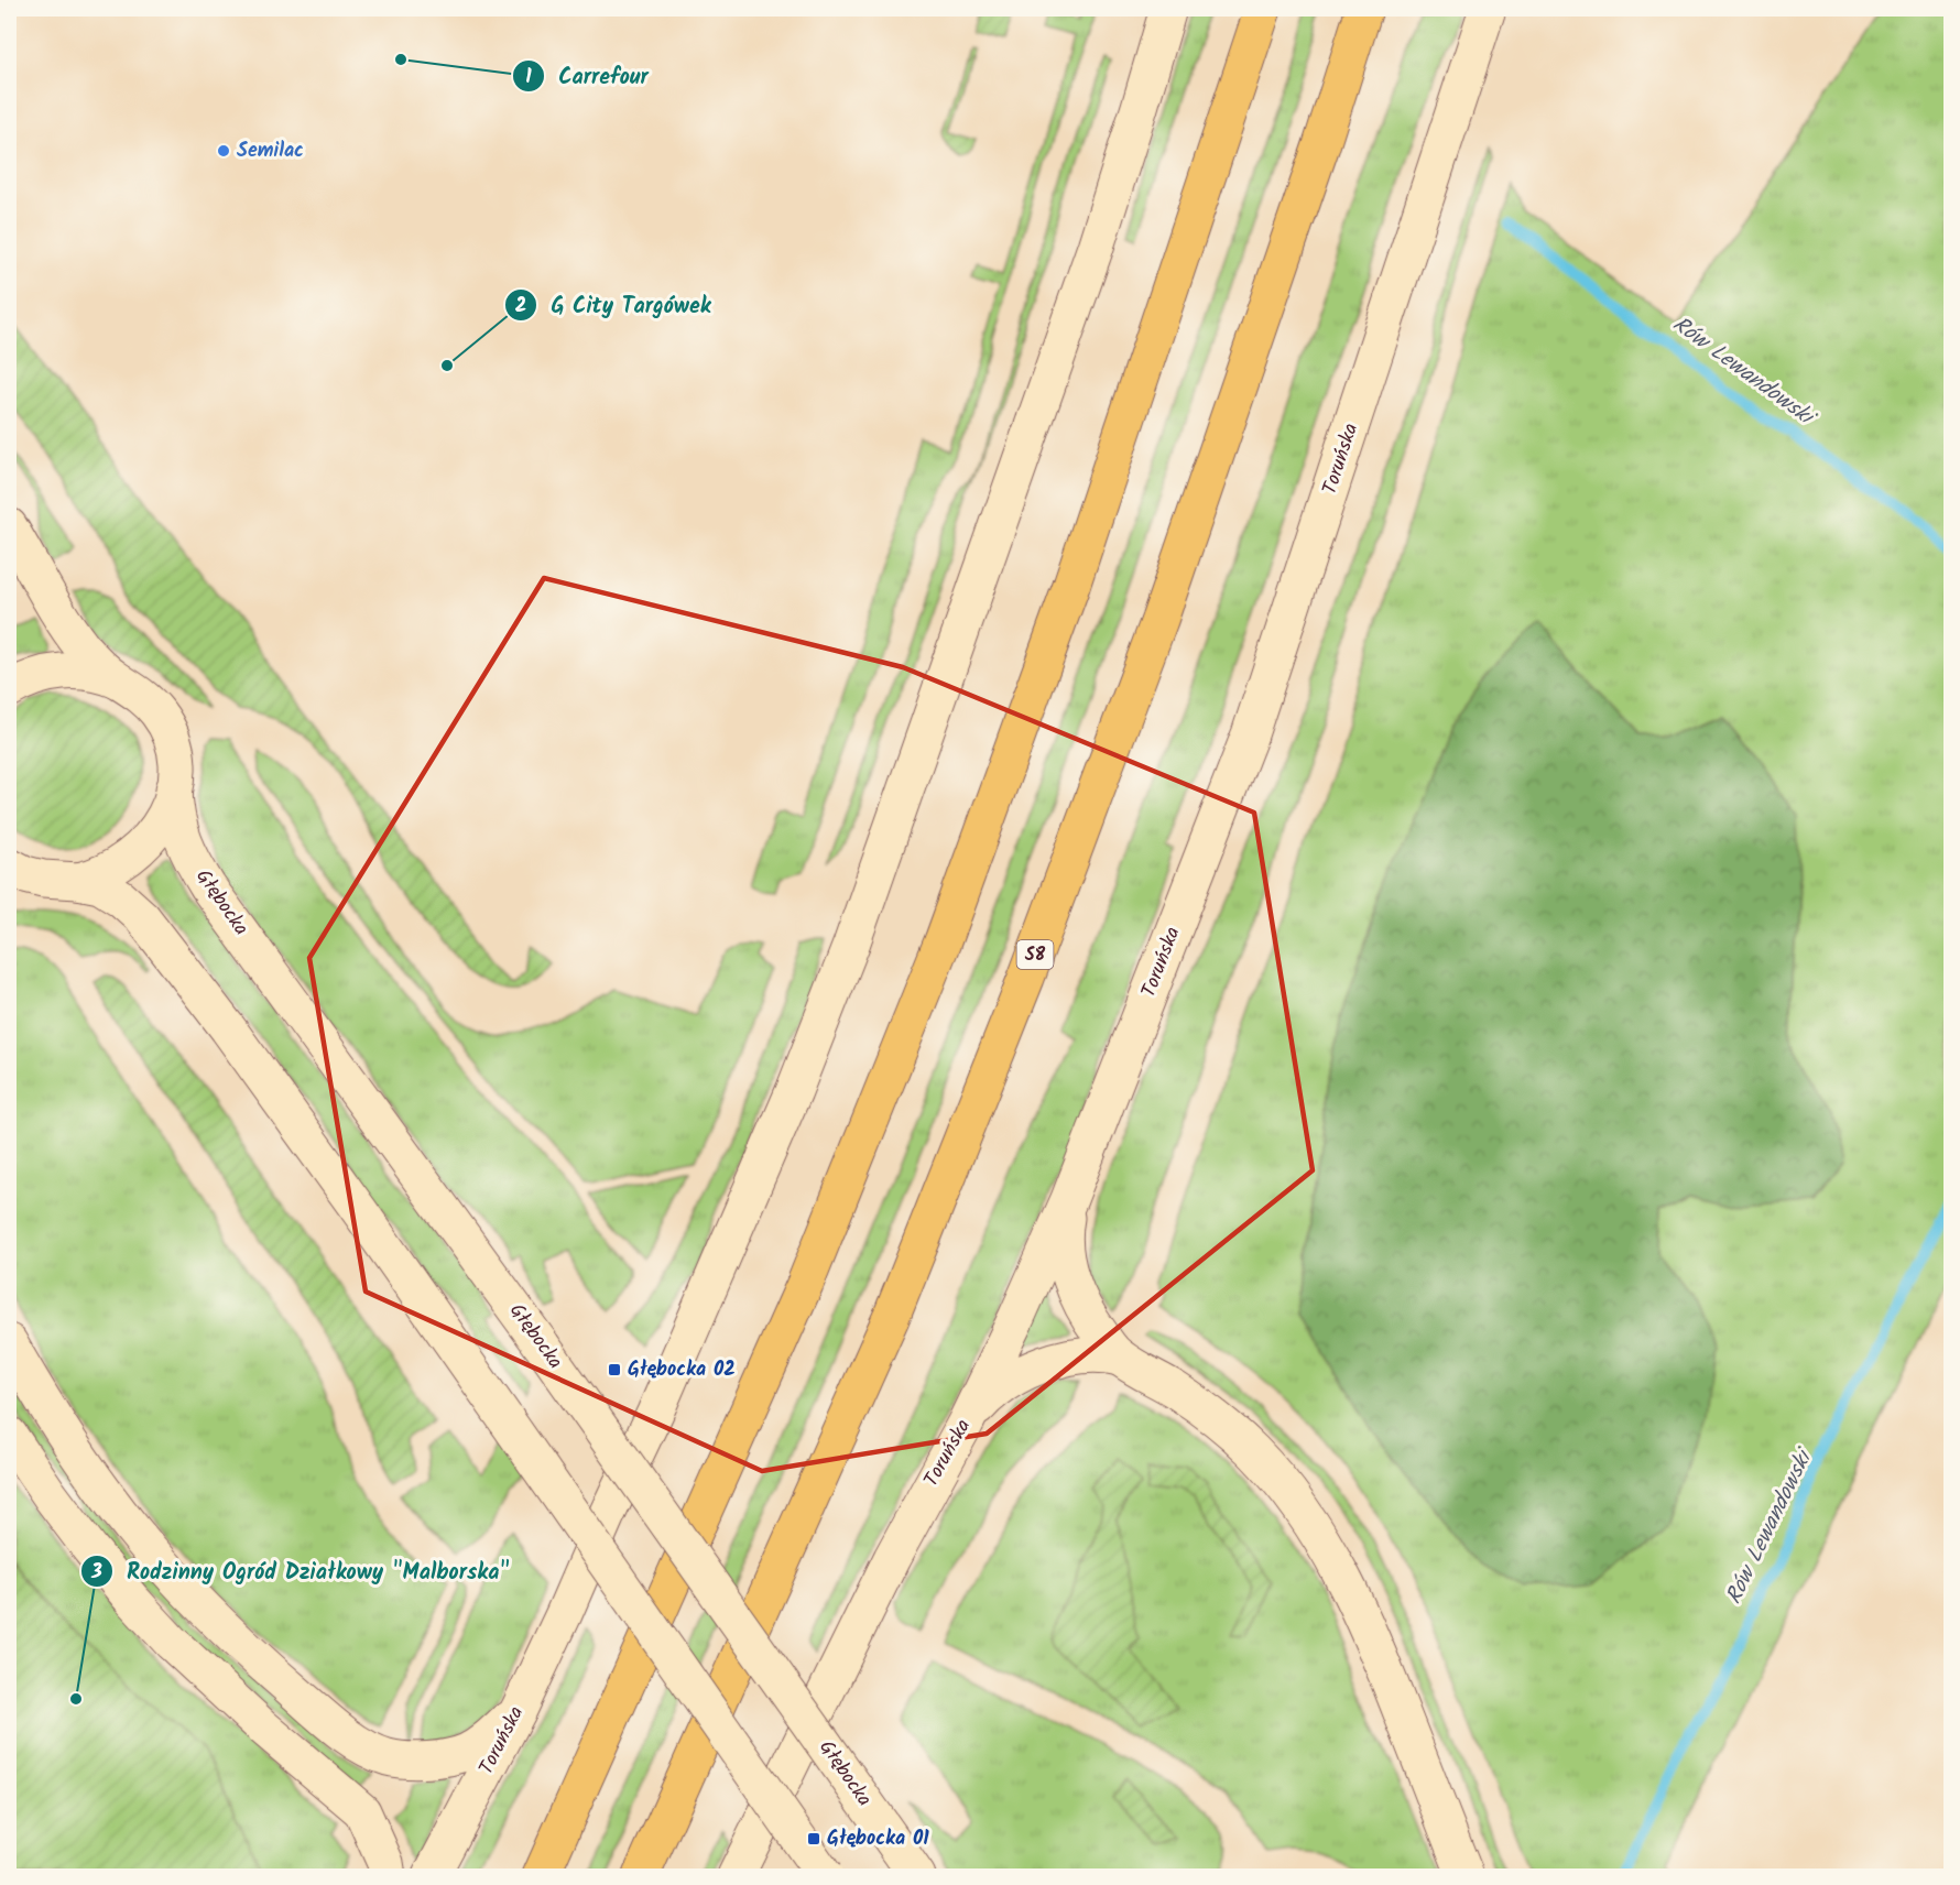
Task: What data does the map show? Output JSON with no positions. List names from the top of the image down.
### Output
{
  "streets": {
    "highway": ["S8"],
    "street": ["Toruńska", "Głębocka"]
  },
  "water": ["Rów Lewandowski"],
  "places": {
    "other": [
      "Carrefour",
      "Semilac",
      "G City Targówek",
      "Rodzinny Ogród Działkowy \"Malborska\""
    ],
    "transit": ["Głębocka 02", "Głębocka 01"]
  }
}
